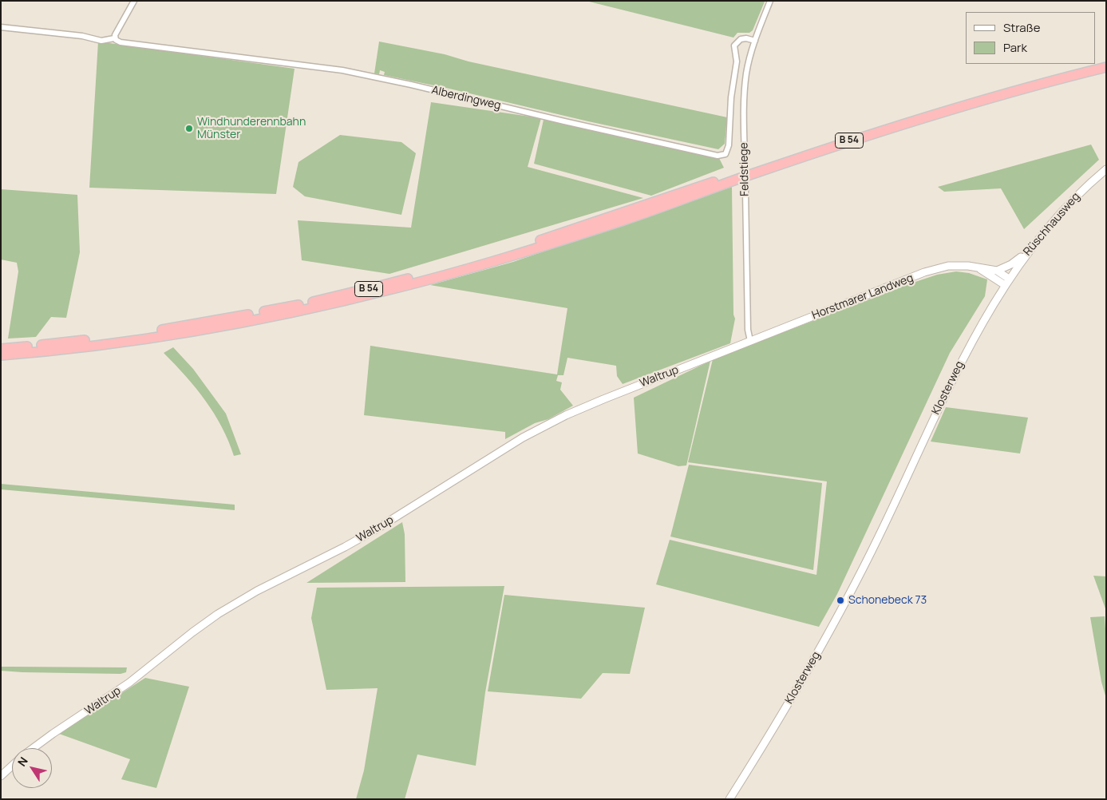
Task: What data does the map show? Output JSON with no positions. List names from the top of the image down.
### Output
{
  "streets": {
    "highway": ["B 54"],
    "main road": [
      "Rüschhausweg",
      "Horstmarer Landweg",
      "Waltrup",
      "Klosterweg"
    ],
    "street": ["Alberdingweg", "Feldstiege"]
  },
  "crossings": [
    ["Alberdingweg", "Feldstiege"],
    ["Feldstiege", "Horstmarer Landweg"],
    ["Feldstiege", "Waltrup"],
    ["Rüschhausweg", "Horstmarer Landweg"],
    ["Rüschhausweg", "Klosterweg"],
    ["Horstmarer Landweg", "Waltrup"],
    ["Horstmarer Landweg", "Klosterweg"]
  ],
  "places": ["Windhunderennbahn Münster", "Schonebeck 73"],
  "legend": ["Straße", "Park"],
  "north": "top left"
}
